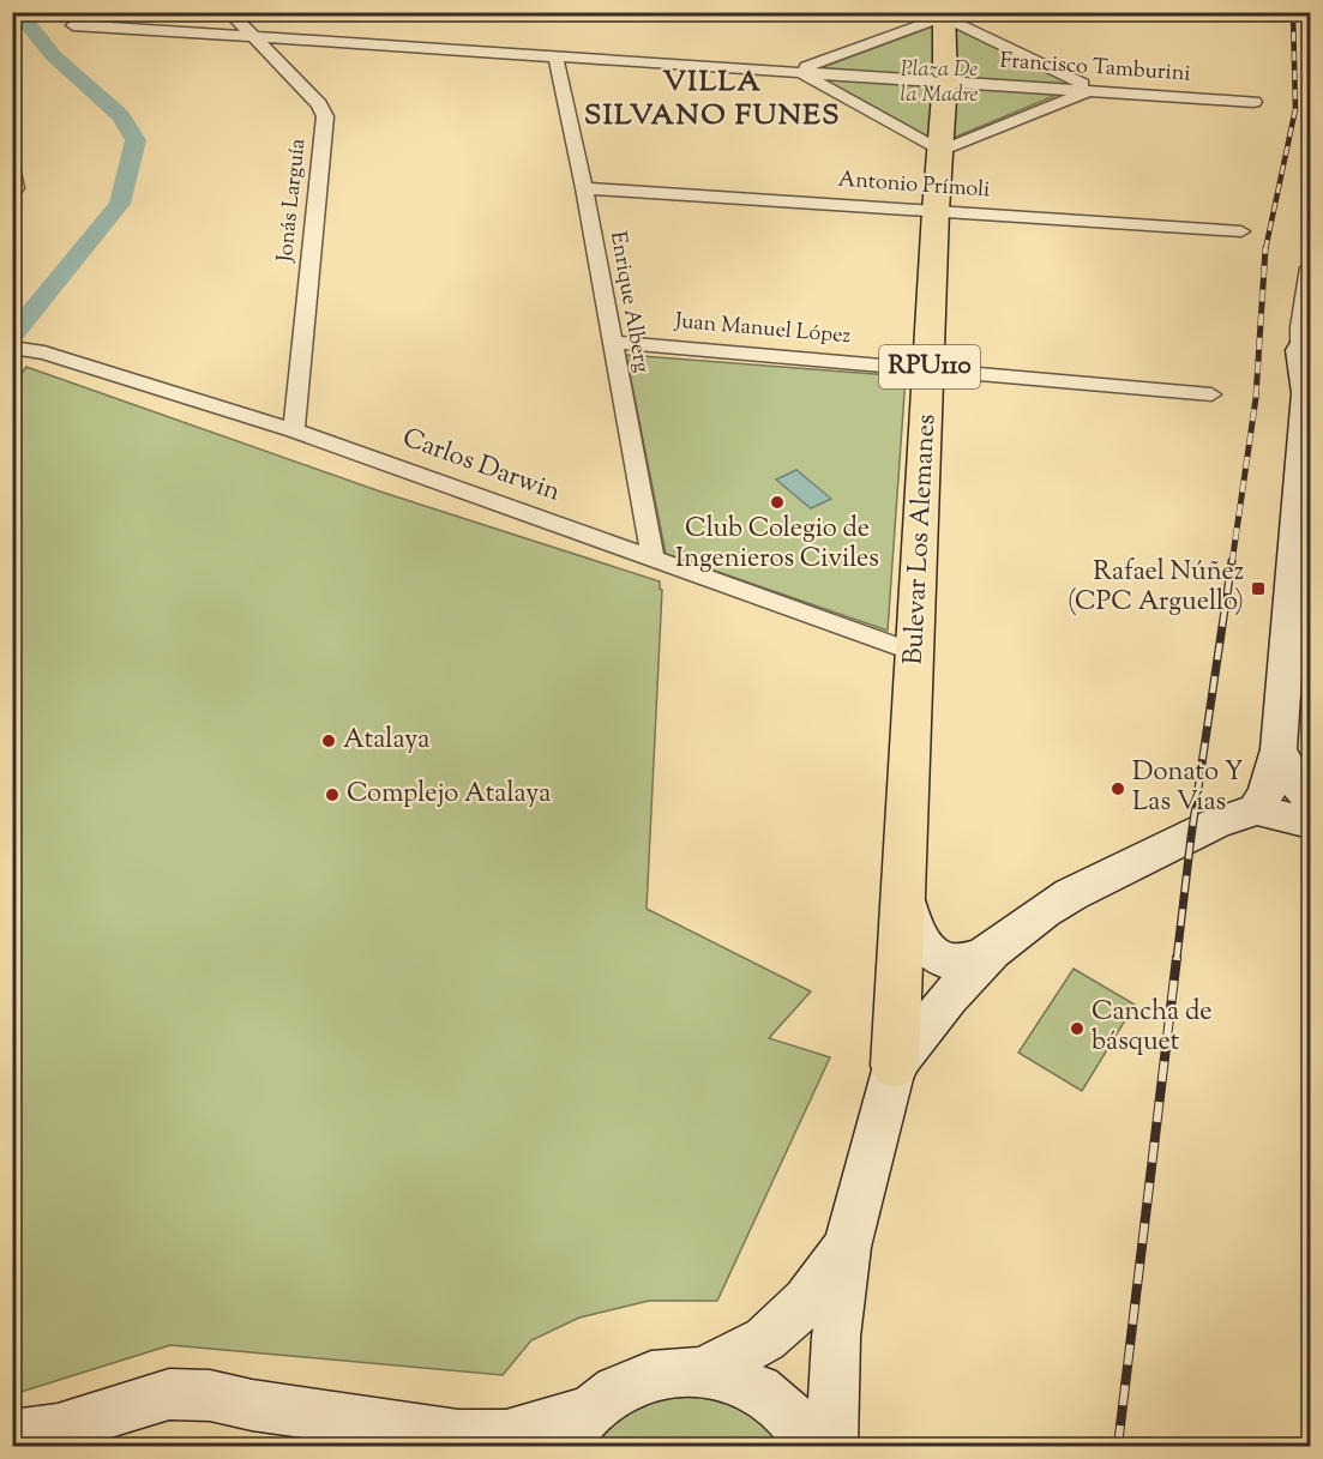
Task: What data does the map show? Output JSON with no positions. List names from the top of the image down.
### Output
{
  "streets": {
    "main road": ["RPU110", "Bulevar Los Alemanes"],
    "street": [
      "Francisco Tamburini",
      "Antonio Prímoli",
      "Jonás Larguía",
      "Enrique Alberg",
      "Juan Manuel López",
      "Carlos Darwin"
    ]
  },
  "crossings": [
    ["Francisco Tamburini", "Jonás Larguía"],
    ["Francisco Tamburini", "Enrique Alberg"],
    ["Francisco Tamburini", "Bulevar Los Alemanes"],
    ["Antonio Prímoli", "Enrique Alberg"],
    ["Antonio Prímoli", "Bulevar Los Alemanes"],
    ["Jonás Larguía", "Carlos Darwin"],
    ["Enrique Alberg", "Juan Manuel López"],
    ["Enrique Alberg", "Carlos Darwin"],
    ["Juan Manuel López", "Bulevar Los Alemanes"],
    ["Carlos Darwin", "Bulevar Los Alemanes"]
  ],
  "districts": ["VILLA SILVANO FUNES"],
  "parks": ["Plaza De la Madre"],
  "places": {
    "other": [
      "Club Colegio de Ingenieros Civiles",
      "Atalaya",
      "Donato Y Las Vías",
      "Complejo Atalaya",
      "Cancha de básquet"
    ],
    "transit": ["Rafael Núñez (CPC Arguello)"]
  }
}
